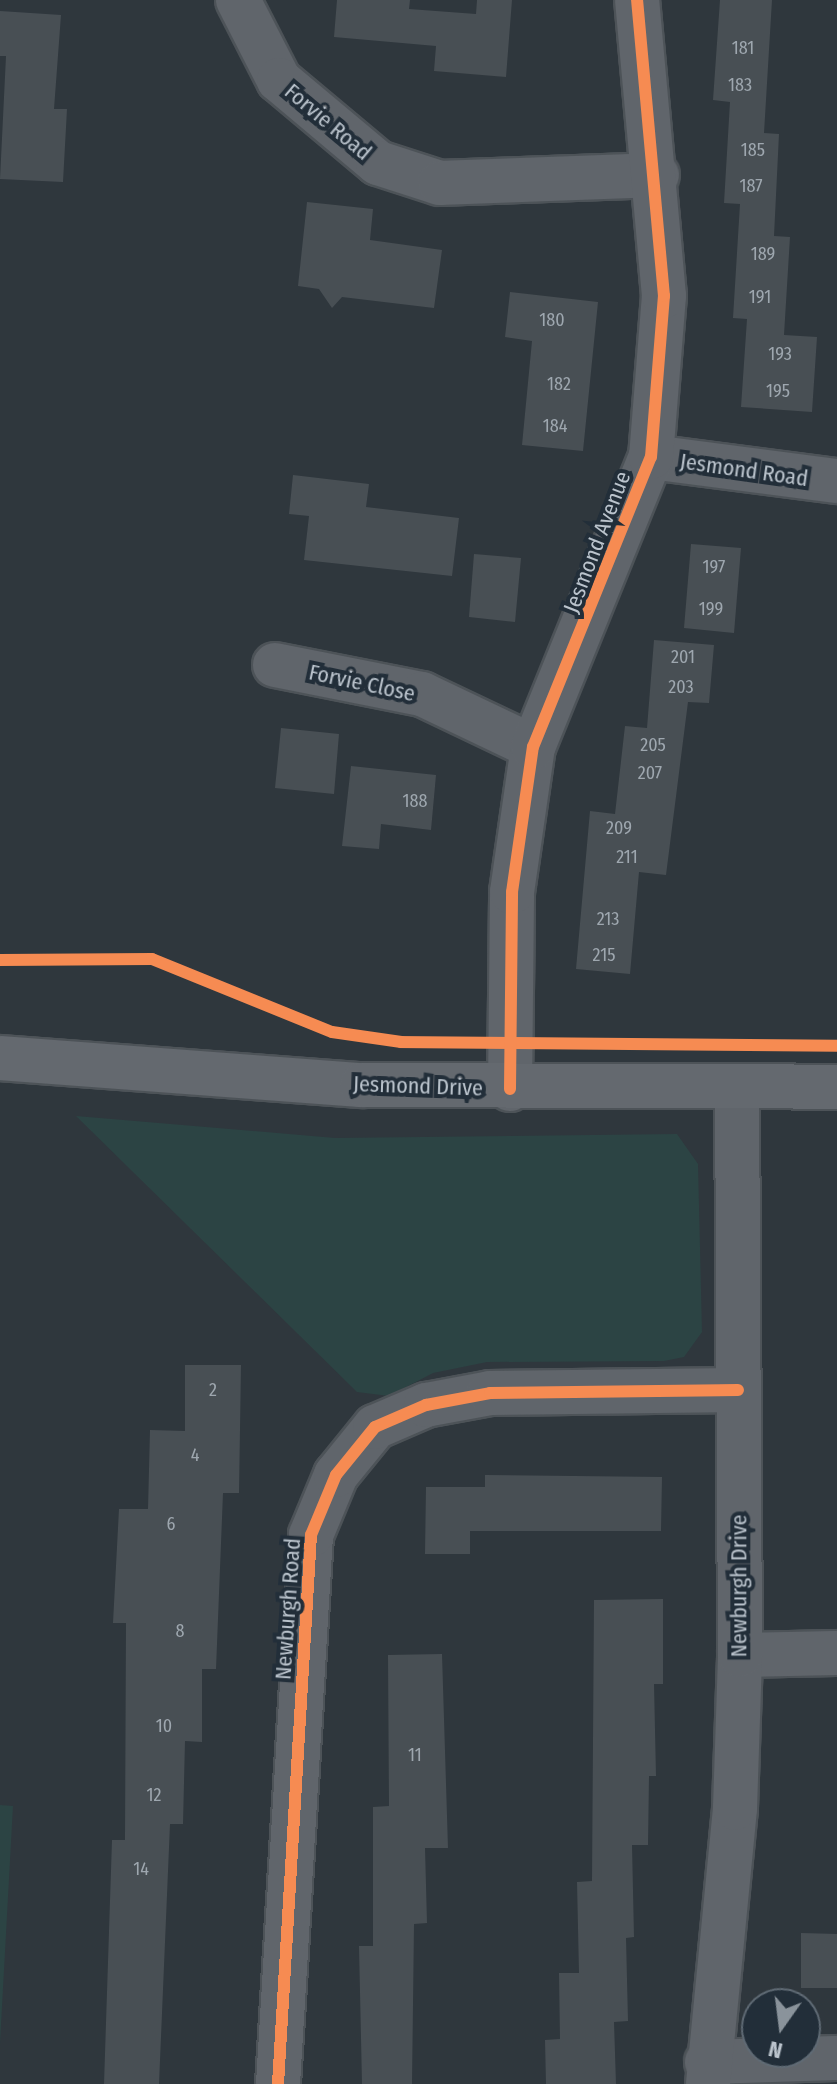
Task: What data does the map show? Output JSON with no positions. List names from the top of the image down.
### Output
{
  "streets": {
    "street": [
      "Forvie Road",
      "Jesmond Road",
      "Jesmond Avenue",
      "Forvie Close",
      "Jesmond Drive",
      "Newburgh Drive",
      "Newburgh Road"
    ]
  },
  "crossings": [
    ["Forvie Road", "Jesmond Avenue"],
    ["Jesmond Road", "Jesmond Avenue"],
    ["Jesmond Avenue", "Forvie Close"],
    ["Jesmond Avenue", "Jesmond Drive"],
    ["Jesmond Drive", "Newburgh Drive"],
    ["Newburgh Drive", "Newburgh Road"]
  ],
  "house_numbers": [
    "181",
    "183",
    "185",
    "187",
    "189",
    "191",
    "180",
    "193",
    "182",
    "195",
    "184",
    "197",
    "199",
    "201",
    "203",
    "205",
    "207",
    "188",
    "209",
    "211",
    "213",
    "215",
    "2",
    "4",
    "6",
    "8",
    "10",
    "11",
    "12",
    "14"
  ],
  "north": "bottom"
}
